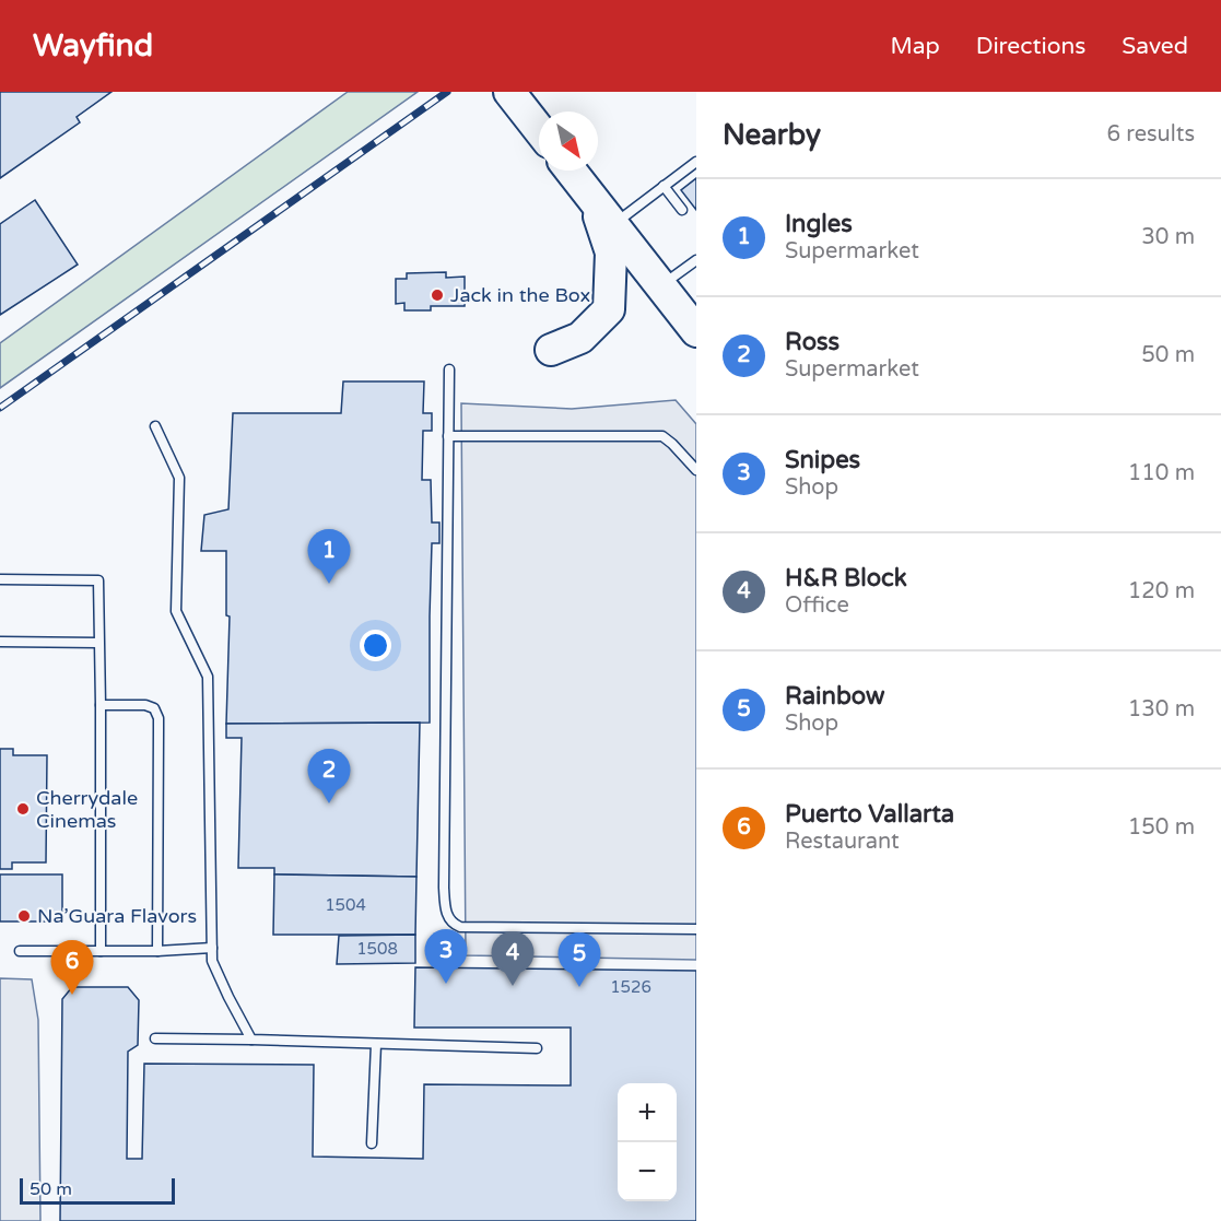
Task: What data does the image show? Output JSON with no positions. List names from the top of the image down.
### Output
{
  "places": ["Jack in the Box", "Cherrydale Cinemas", "Na’Guara Flavors"],
  "house_numbers": ["1504", "1508", "1526"],
  "scale_bar": "50 m",
  "north": "bottom right",
  "page": {
    "header": "Wayfind",
    "nav": ["Map", "Directions", "Saved"],
    "heading": ["Nearby", "6 results"],
    "list": [
      {
        "mark": "1",
        "name": "Ingles",
        "note": "Supermarket",
        "value": "30 m"
      },
      {
        "mark": "2",
        "name": "Ross",
        "note": "Supermarket",
        "value": "50 m"
      },
      {
        "mark": "3",
        "name": "Snipes",
        "note": "Shop",
        "value": "110 m"
      },
      {
        "mark": "4",
        "name": "H&R Block",
        "note": "Office",
        "value": "120 m"
      },
      {
        "mark": "5",
        "name": "Rainbow",
        "note": "Shop",
        "value": "130 m"
      },
      {
        "mark": "6",
        "name": "Puerto Vallarta",
        "note": "Restaurant",
        "value": "150 m"
      }
    ],
    "pins": [
      "1",
      "2",
      "3",
      "4",
      "5",
      "6"
    ],
    "map_buttons": ["+", "−"],
    "scale": "50 m"
  }
}
